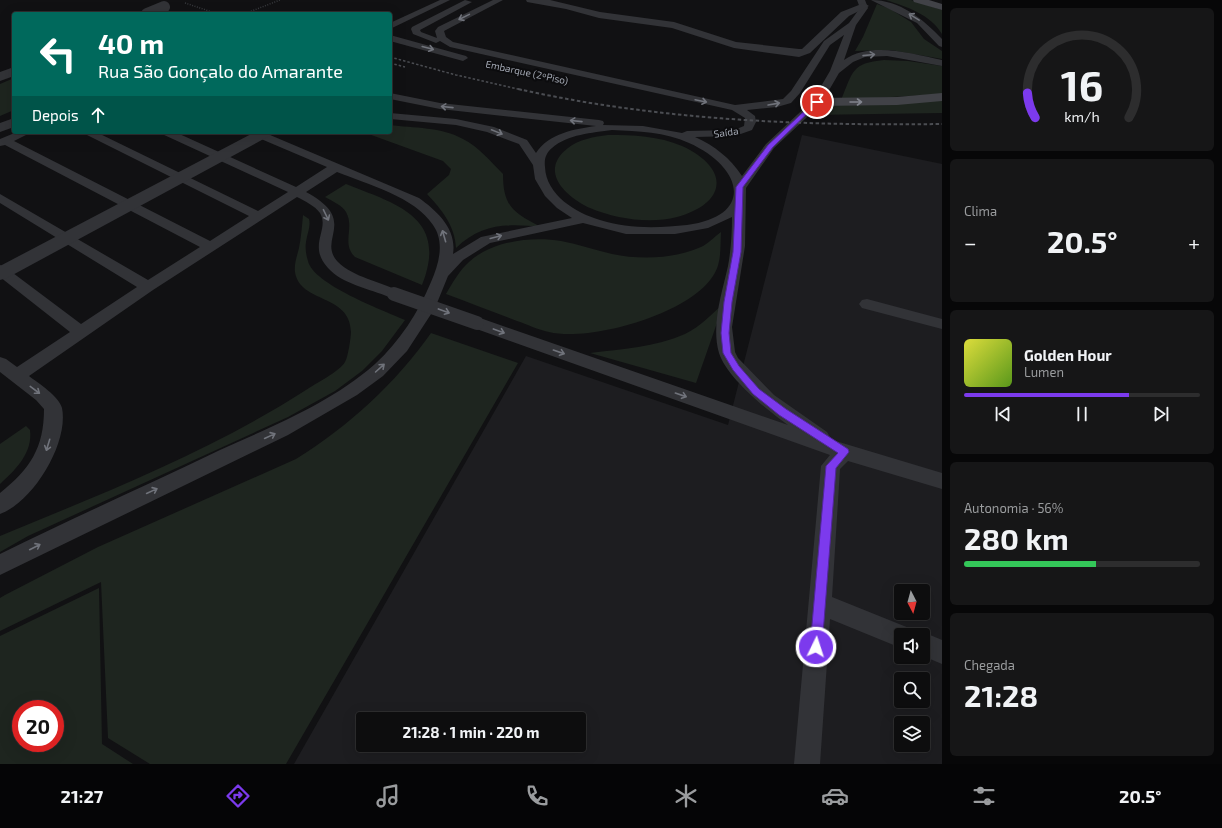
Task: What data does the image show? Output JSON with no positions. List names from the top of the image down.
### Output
{
  "streets": {
    "lane": ["Embarque (2ºPiso)", "Saída"]
  },
  "north": "bottom",
  "page": {
    "turn": ["40 m", "Rua São Gonçalo do Amarante"],
    "then": "Depois",
    "tile": [
      "Clima",
      ["Autonomia · 56%", "280 km"],
      ["Chegada", "21:28"]
    ],
    "heat": ["−", "20.5°", "+"],
    "song": ["Golden Hour", "Lumen"],
    "limit": "20",
    "trip": "21:28 · 1 min · 220 m",
    "tabs": ["21:27", "20.5°"],
    "gauge": ["16", "km/h"]
  }
}
